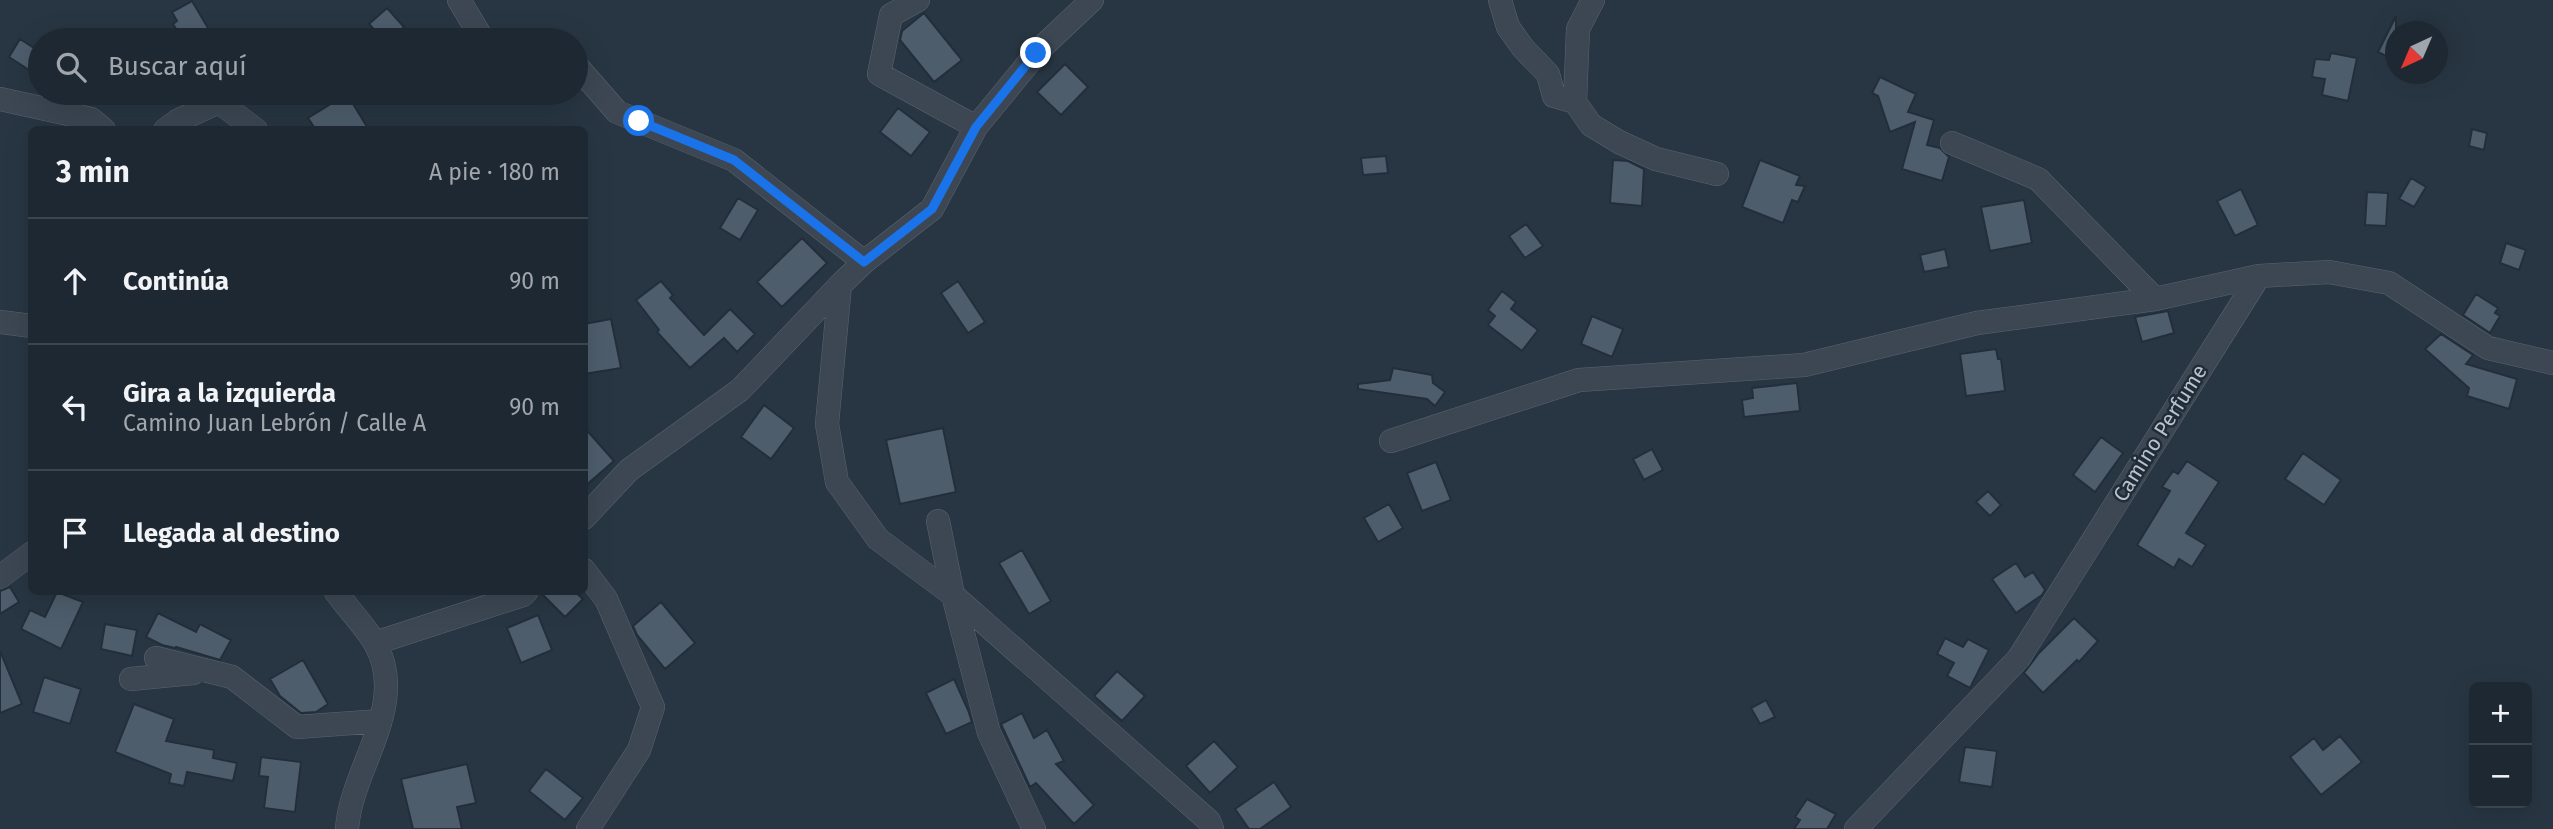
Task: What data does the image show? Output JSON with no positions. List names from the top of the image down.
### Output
{
  "streets": {
    "street": ["Camino Perfume"]
  },
  "north": "bottom left",
  "page": {
    "search": "Buscar aquí",
    "heading": ["3 min", "A pie · 180 m"],
    "list": [
      ["Continúa", "90 m"],
      ["Gira a la izquierda", "Camino Juan Lebrón / Calle A", "90 m"],
      "Llegada al destino"
    ],
    "map_buttons": ["+", "−"]
  }
}
